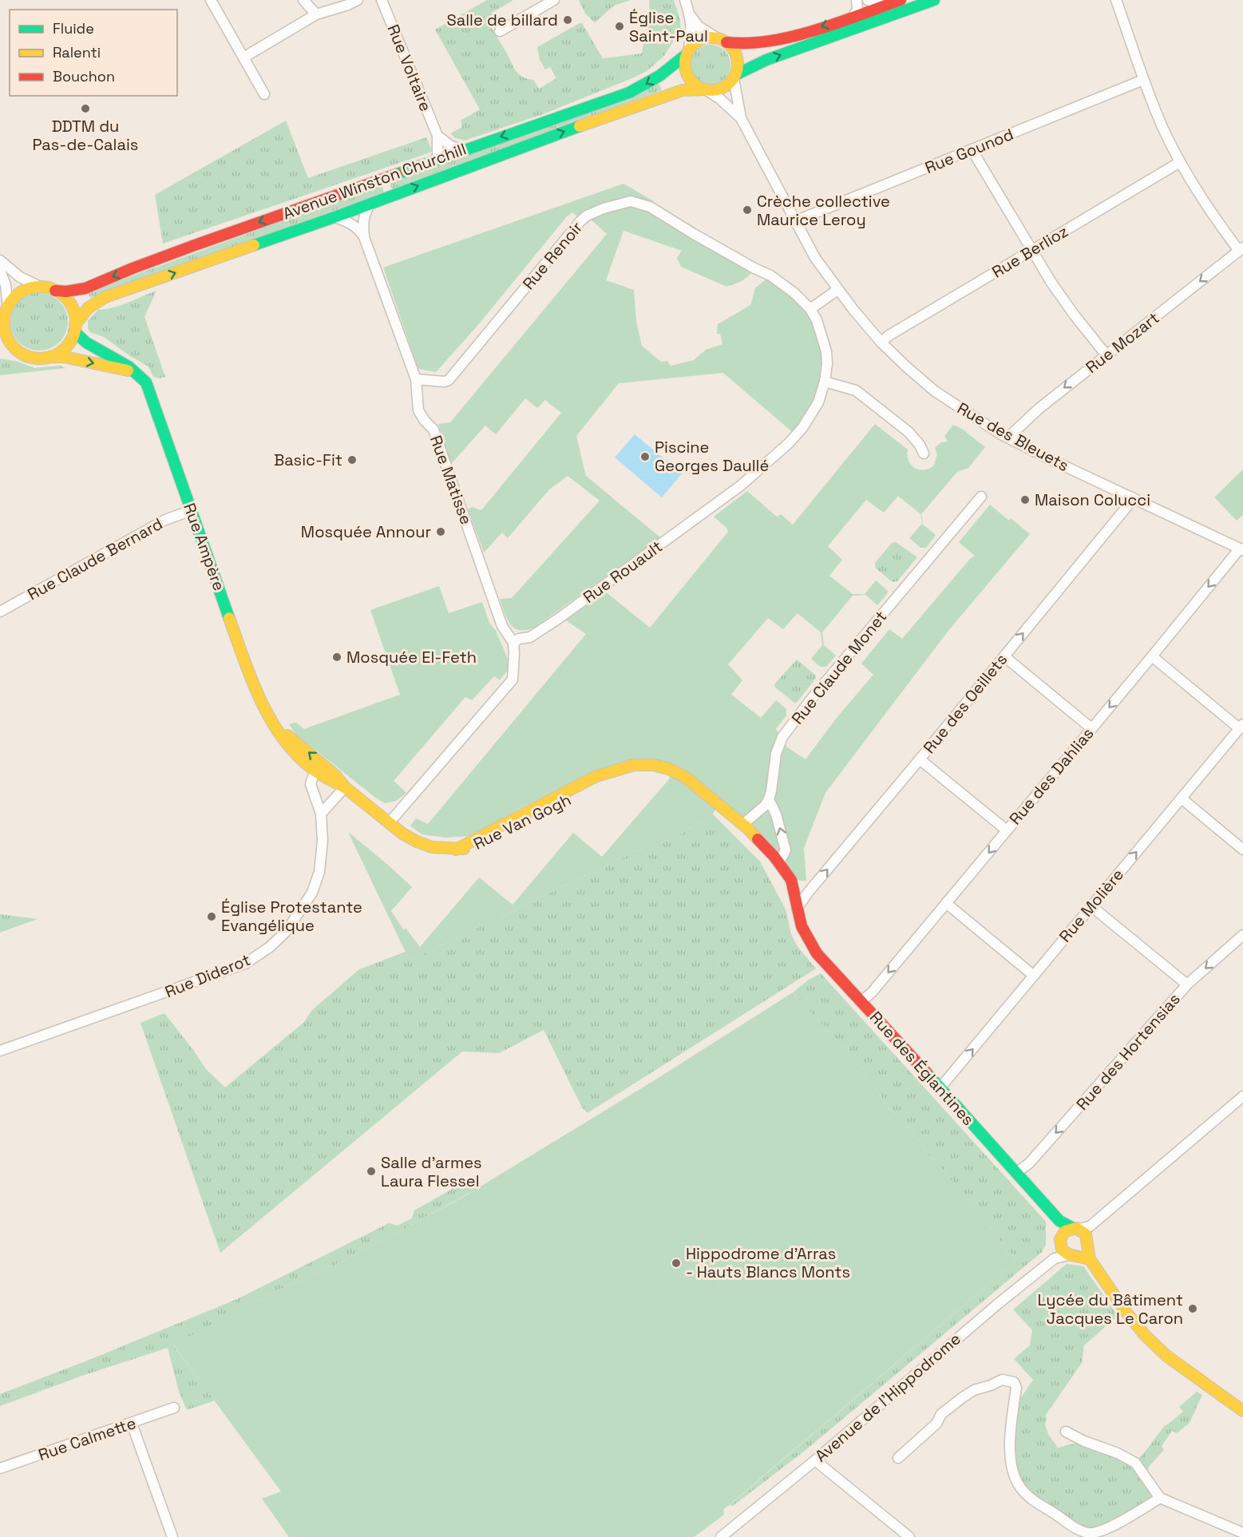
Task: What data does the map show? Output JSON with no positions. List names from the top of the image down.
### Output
{
  "streets": {
    "main road": [
      "Avenue Winston Churchill",
      "Rue Ampère",
      "Rue Van Gogh",
      "Rue des Églantines"
    ],
    "street": [
      "Rue Voltaire",
      "Rue Gounod",
      "Rue Berlioz",
      "Rue Renoir",
      "Rue Mozart",
      "Rue des Bleuets",
      "Rue Matisse",
      "Rue Claude Bernard",
      "Rue Rouault",
      "Rue Claude Monet",
      "Rue des Oeillets",
      "Rue des Dahlias",
      "Rue Molière",
      "Rue Diderot",
      "Rue des Hortensias",
      "Avenue de l'Hippodrome",
      "Rue Calmette"
    ]
  },
  "crossings": [
    ["Rue Voltaire", "Avenue Winston Churchill"],
    ["Rue Gounod", "Rue des Bleuets"],
    ["Avenue Winston Churchill", "Rue des Bleuets"],
    ["Avenue Winston Churchill", "Rue Ampère"],
    ["Rue Berlioz", "Rue des Bleuets"],
    ["Rue Renoir", "Rue Matisse"],
    ["Rue Renoir", "Rue Rouault"],
    ["Rue Mozart", "Rue des Bleuets"],
    ["Rue des Bleuets", "Rue des Oeillets"],
    ["Rue des Bleuets", "Rue des Dahlias"],
    ["Rue Matisse", "Rue Rouault"],
    ["Rue Ampère", "Rue Claude Bernard"],
    ["Rue Ampère", "Rue Van Gogh"],
    ["Rue Ampère", "Rue Diderot"],
    ["Rue des Oeillets", "Rue Van Gogh"],
    ["Rue des Oeillets", "Rue des Églantines"],
    ["Rue des Dahlias", "Rue des Églantines"],
    ["Rue Van Gogh", "Rue des Églantines"],
    ["Rue Molière", "Rue des Églantines"],
    ["Rue des Hortensias", "Rue des Églantines"],
    ["Rue des Églantines", "Avenue de l'Hippodrome"]
  ],
  "one_way": [
    "Rue Mozart",
    "Rue des Oeillets",
    "Rue des Dahlias",
    "Rue Molière",
    "Rue des Hortensias"
  ],
  "places": [
    "Salle de billard",
    "Église Saint-Paul",
    "DDTM du Pas-de-Calais",
    "Crèche collective Maurice Leroy",
    "Piscine Georges Daullé",
    "Basic-Fit",
    "Maison Colucci",
    "Mosquée Annour",
    "Mosquée El-Feth",
    "Église Protestante Evangélique",
    "Salle d'armes Laura Flessel",
    "Hippodrome d'Arras - Hauts Blancs Monts",
    "Lycée du Bâtiment Jacques Le Caron"
  ],
  "legend": ["Fluide", "Ralenti", "Bouchon"]
}
